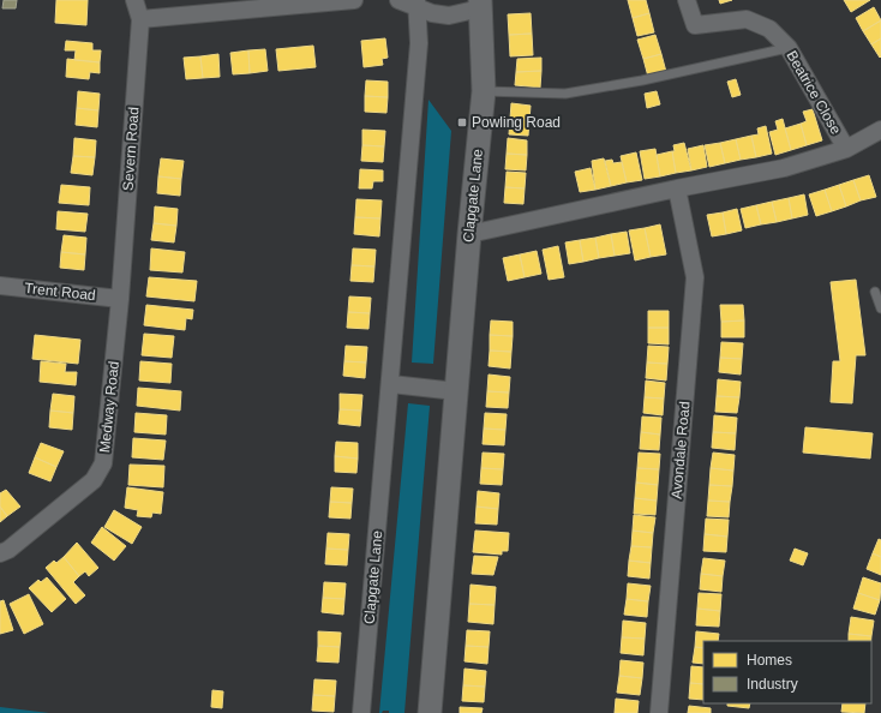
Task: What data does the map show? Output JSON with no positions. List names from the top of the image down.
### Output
{
  "streets": {
    "street": [
      "Beatrice Close",
      "Severn Road",
      "Clapgate Lane",
      "Trent Road",
      "Medway Road",
      "Avondale Road"
    ]
  },
  "crossings": [
    ["Severn Road", "Trent Road"],
    ["Severn Road", "Medway Road"],
    ["Trent Road", "Medway Road"]
  ],
  "places": {
    "transit": ["Powling Road"]
  },
  "legend": ["Homes", "Industry"]
}
